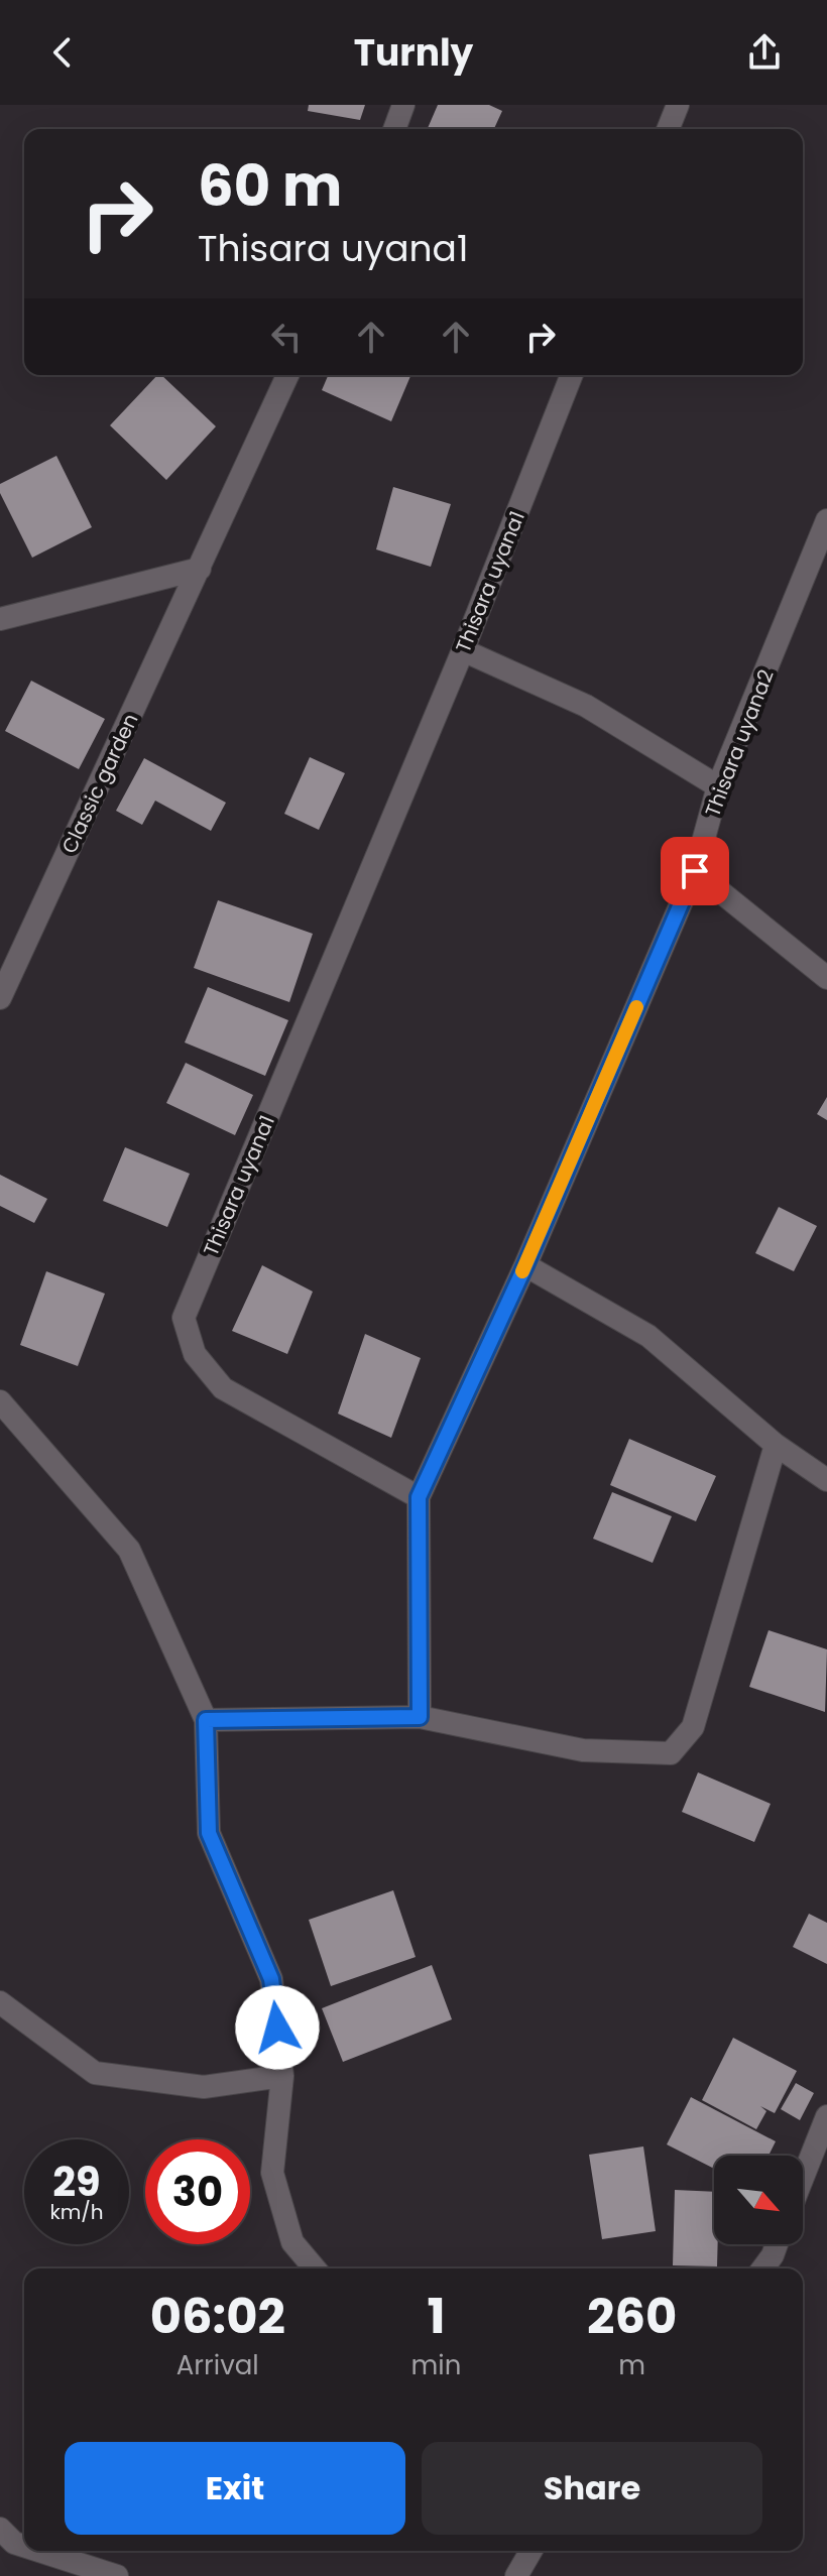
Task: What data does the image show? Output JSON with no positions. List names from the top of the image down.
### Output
{
  "streets": {
    "street": ["Thisara uyana1", "Thisara uyana2", "Classic garden"]
  },
  "crossings": [
    ["Thisara uyana1", "Thisara uyana2"]
  ],
  "north": "bottom right",
  "page": {
    "header": "Turnly",
    "turn": ["60 m", "Thisara uyana1"],
    "speed": "29 km/h",
    "limit": "30",
    "eta": [
      "06:02",
      "Arrival",
      "1",
      "min",
      "260",
      "m"
    ],
    "buttons": ["Exit", "Share"]
  }
}
